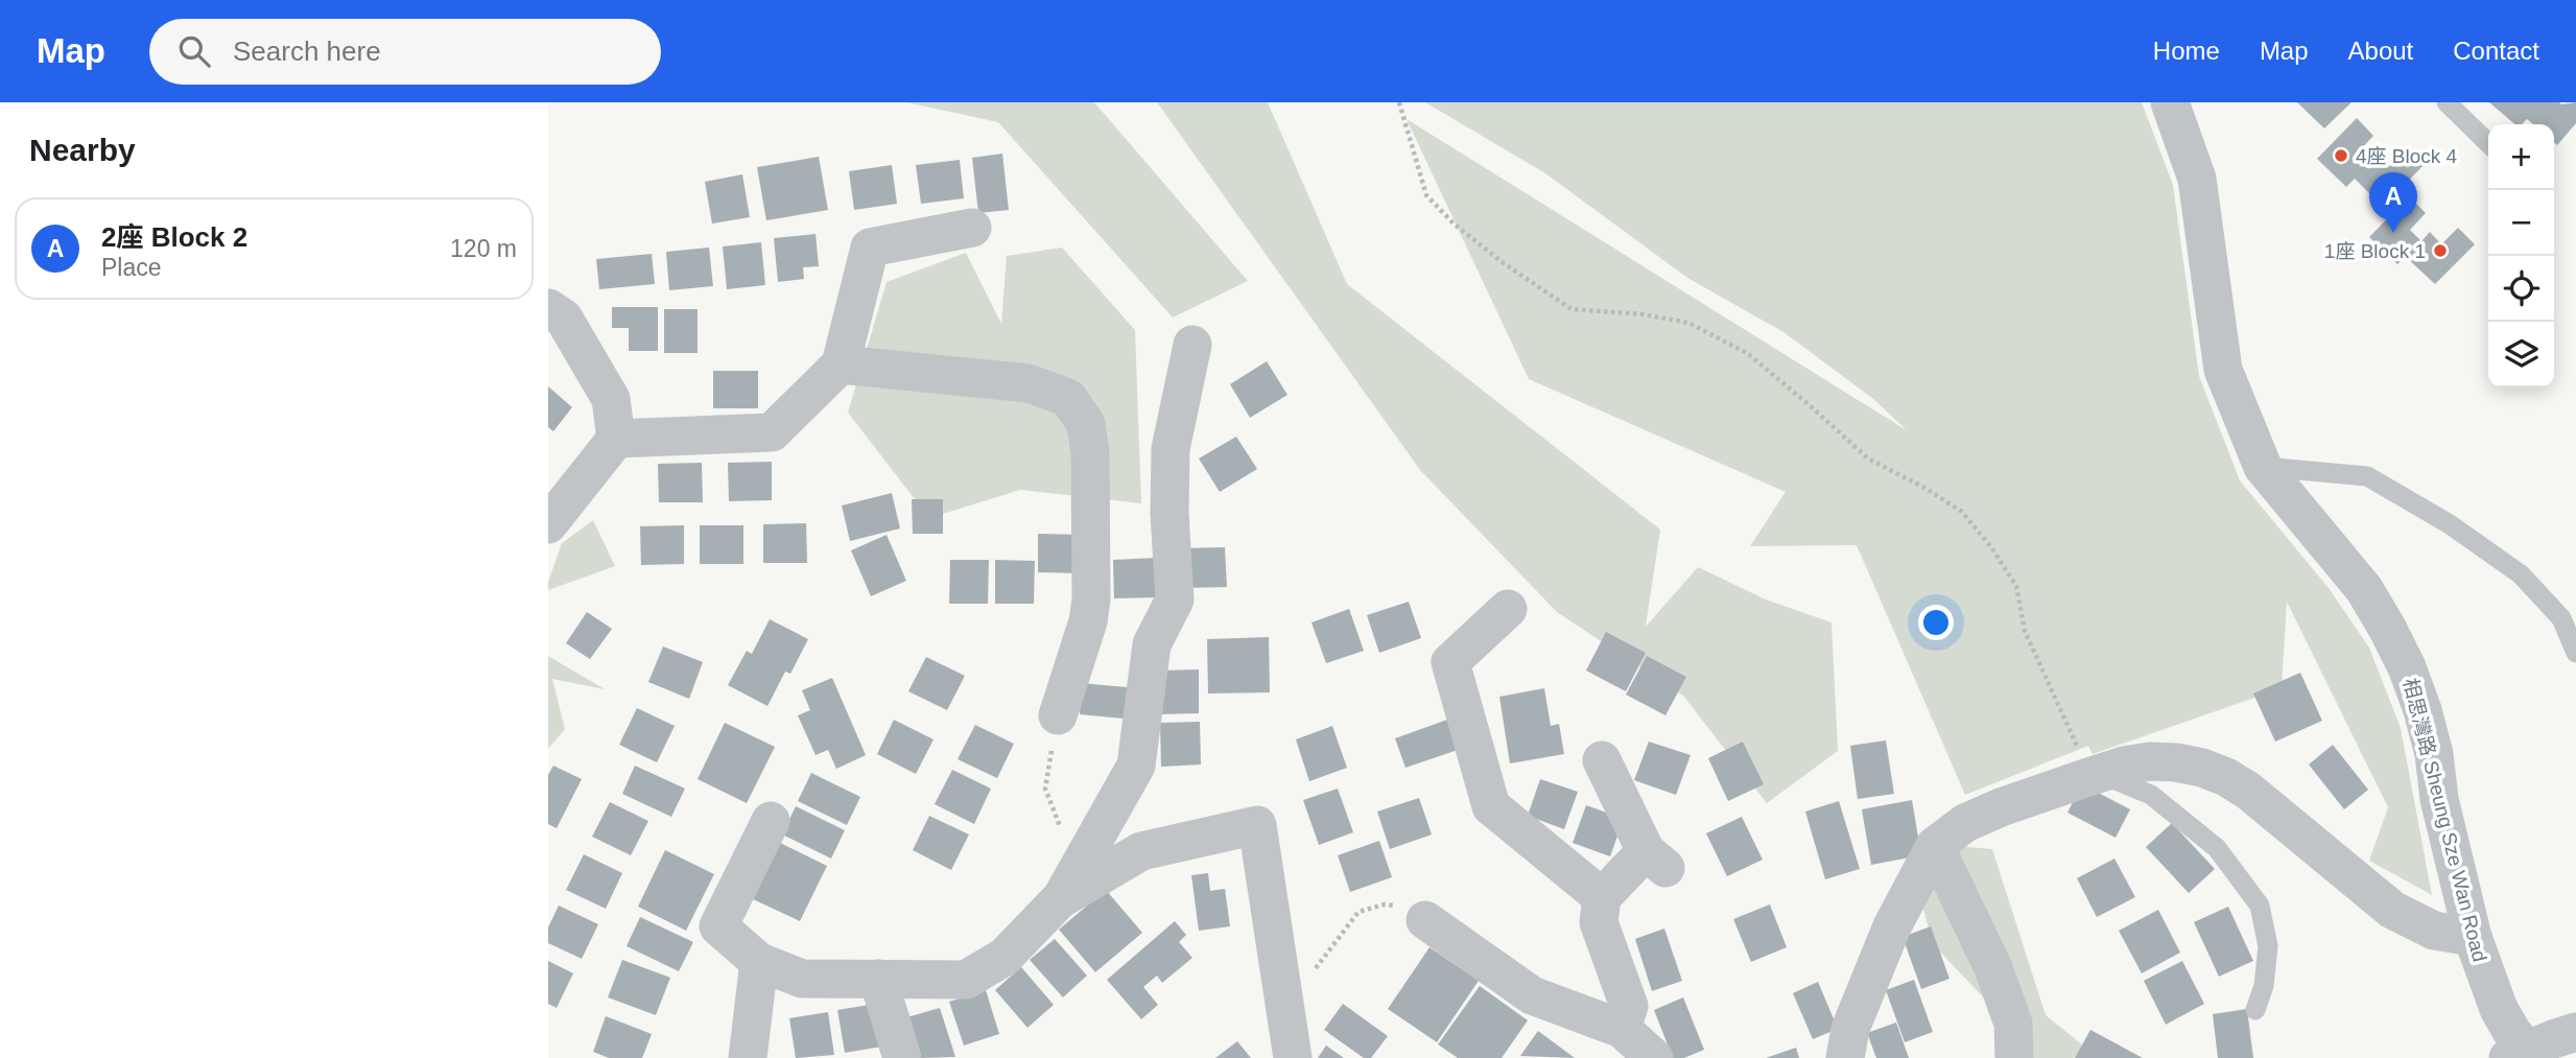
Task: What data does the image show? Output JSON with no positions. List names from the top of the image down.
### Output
{
  "streets": {
    "street": ["相思灣路 Sheung Sze Wan Road"]
  },
  "places": ["4座 Block 4", "1座 Block 1"],
  "page": {
    "header": "Map",
    "search": "Search here",
    "nav": [
      "Home",
      "Map",
      "About",
      "Contact"
    ],
    "heading": "Nearby",
    "map_buttons": ["+", "−"],
    "pins": "A",
    "list": [
      {
        "mark": "A",
        "name": "2座 Block 2",
        "note": "Place",
        "value": "120 m"
      }
    ]
  }
}
